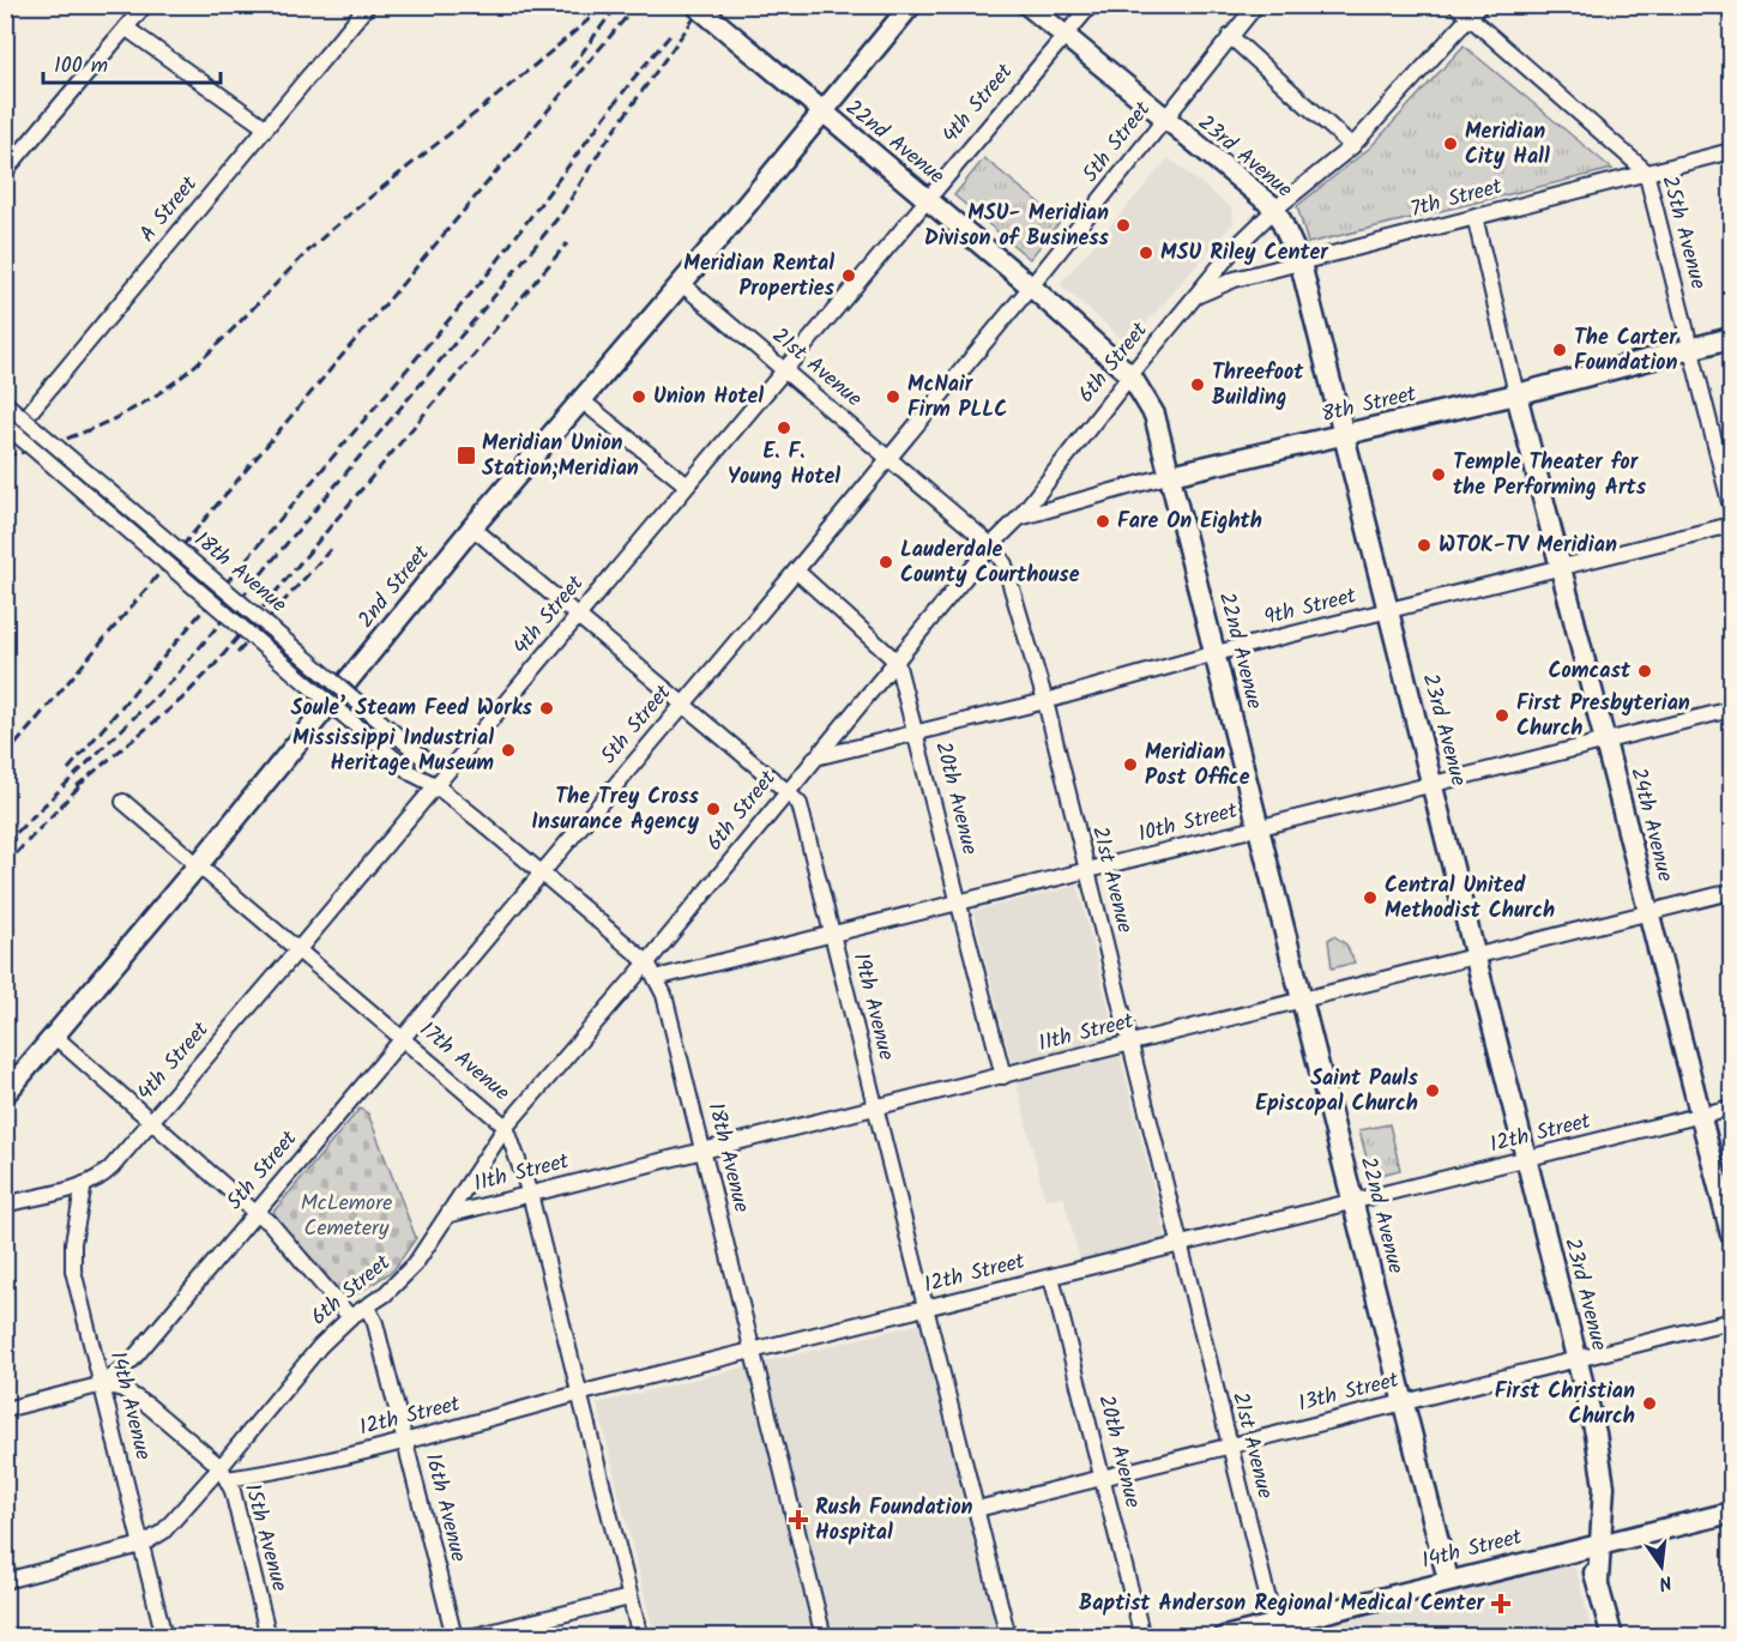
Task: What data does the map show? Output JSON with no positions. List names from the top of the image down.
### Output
{
  "streets": {
    "main road": [
      "22nd Avenue",
      "23rd Avenue",
      "8th Street",
      "2nd Street",
      "24th Avenue",
      "14th Street"
    ],
    "street": [
      "4th Street",
      "5th Street",
      "7th Street",
      "A Street",
      "25th Avenue",
      "6th Street",
      "21st Avenue",
      "18th Avenue",
      "9th Street",
      "20th Avenue",
      "10th Street",
      "19th Avenue",
      "11th Street",
      "17th Avenue",
      "12th Street",
      "13th Street",
      "14th Avenue",
      "16th Avenue",
      "15th Avenue"
    ]
  },
  "crossings": [
    ["4th Street", "22nd Avenue"],
    ["4th Street", "23rd Avenue"],
    ["4th Street", "21st Avenue"],
    ["4th Street", "18th Avenue"],
    ["4th Street", "19th Avenue"],
    ["4th Street", "17th Avenue"],
    ["4th Street", "14th Avenue"],
    ["22nd Avenue", "5th Street"],
    ["22nd Avenue", "6th Street"],
    ["22nd Avenue", "8th Street"],
    ["22nd Avenue", "2nd Street"],
    ["22nd Avenue", "9th Street"],
    ["22nd Avenue", "10th Street"],
    ["22nd Avenue", "11th Street"],
    ["22nd Avenue", "12th Street"],
    ["22nd Avenue", "13th Street"],
    ["22nd Avenue", "14th Street"],
    ["5th Street", "23rd Avenue"],
    ["5th Street", "21st Avenue"],
    ["5th Street", "18th Avenue"],
    ["5th Street", "19th Avenue"],
    ["5th Street", "17th Avenue"],
    ["5th Street", "14th Avenue"],
    ["5th Street", "15th Avenue"],
    ["23rd Avenue", "7th Street"],
    ["23rd Avenue", "6th Street"],
    ["23rd Avenue", "8th Street"],
    ["23rd Avenue", "9th Street"],
    ["23rd Avenue", "10th Street"],
    ["23rd Avenue", "11th Street"],
    ["23rd Avenue", "12th Street"],
    ["23rd Avenue", "13th Street"],
    ["23rd Avenue", "14th Street"],
    ["7th Street", "25th Avenue"],
    ["7th Street", "6th Street"],
    ["7th Street", "24th Avenue"],
    ["25th Avenue", "6th Street"],
    ["25th Avenue", "8th Street"],
    ["6th Street", "21st Avenue"],
    ["6th Street", "8th Street"],
    ["6th Street", "18th Avenue"],
    ["6th Street", "9th Street"],
    ["6th Street", "20th Avenue"],
    ["6th Street", "19th Avenue"],
    ["6th Street", "11th Street"],
    ["6th Street", "17th Avenue"],
    ["6th Street", "12th Street"],
    ["6th Street", "14th Avenue"],
    ["6th Street", "16th Avenue"],
    ["6th Street", "15th Avenue"],
    ["21st Avenue", "2nd Street"],
    ["21st Avenue", "9th Street"],
    ["21st Avenue", "10th Street"],
    ["21st Avenue", "11th Street"],
    ["21st Avenue", "12th Street"],
    ["21st Avenue", "13th Street"],
    ["21st Avenue", "14th Street"],
    ["8th Street", "24th Avenue"],
    ["18th Avenue", "10th Street"],
    ["18th Avenue", "11th Street"],
    ["18th Avenue", "12th Street"],
    ["2nd Street", "19th Avenue"],
    ["2nd Street", "17th Avenue"],
    ["9th Street", "20th Avenue"],
    ["9th Street", "24th Avenue"],
    ["20th Avenue", "10th Street"],
    ["20th Avenue", "11th Street"],
    ["20th Avenue", "12th Street"],
    ["20th Avenue", "13th Street"],
    ["10th Street", "24th Avenue"],
    ["10th Street", "19th Avenue"],
    ["24th Avenue", "11th Street"],
    ["24th Avenue", "12th Street"],
    ["19th Avenue", "11th Street"],
    ["19th Avenue", "12th Street"],
    ["19th Avenue", "13th Street"],
    ["11th Street", "17th Avenue"],
    ["17th Avenue", "12th Street"],
    ["12th Street", "16th Avenue"],
    ["12th Street", "15th Avenue"],
    ["14th Avenue", "15th Avenue"]
  ],
  "parks": ["McLemore Cemetery"],
  "places": {
    "other": [
      "Meridian City Hall",
      "MSU- Meridian Divison of Business",
      "MSU Riley Center",
      "Meridian Rental Properties",
      "The Carter Foundation",
      "Threefoot Building",
      "Union Hotel",
      "McNair Firm PLLC",
      "E. F. Young Hotel",
      "Temple Theater for the Performing Arts",
      "Fare On Eighth",
      "WTOK-TV Meridian",
      "Lauderdale County Courthouse",
      "Comcast",
      "Soule’ Steam Feed Works",
      "First Presbyterian Church",
      "Mississippi Industrial Heritage Museum",
      "Meridian Post Office",
      "The Trey Cross Insurance Agency",
      "Central United Methodist Church",
      "Saint Pauls Episcopal Church",
      "First Christian Church"
    ],
    "transit": ["Meridian Union Station;Meridian"],
    "health": ["Rush Foundation Hospital", "Baptist Anderson Regional Medical Center"]
  },
  "scale_bar": "100 m",
  "north": "bottom"
}
